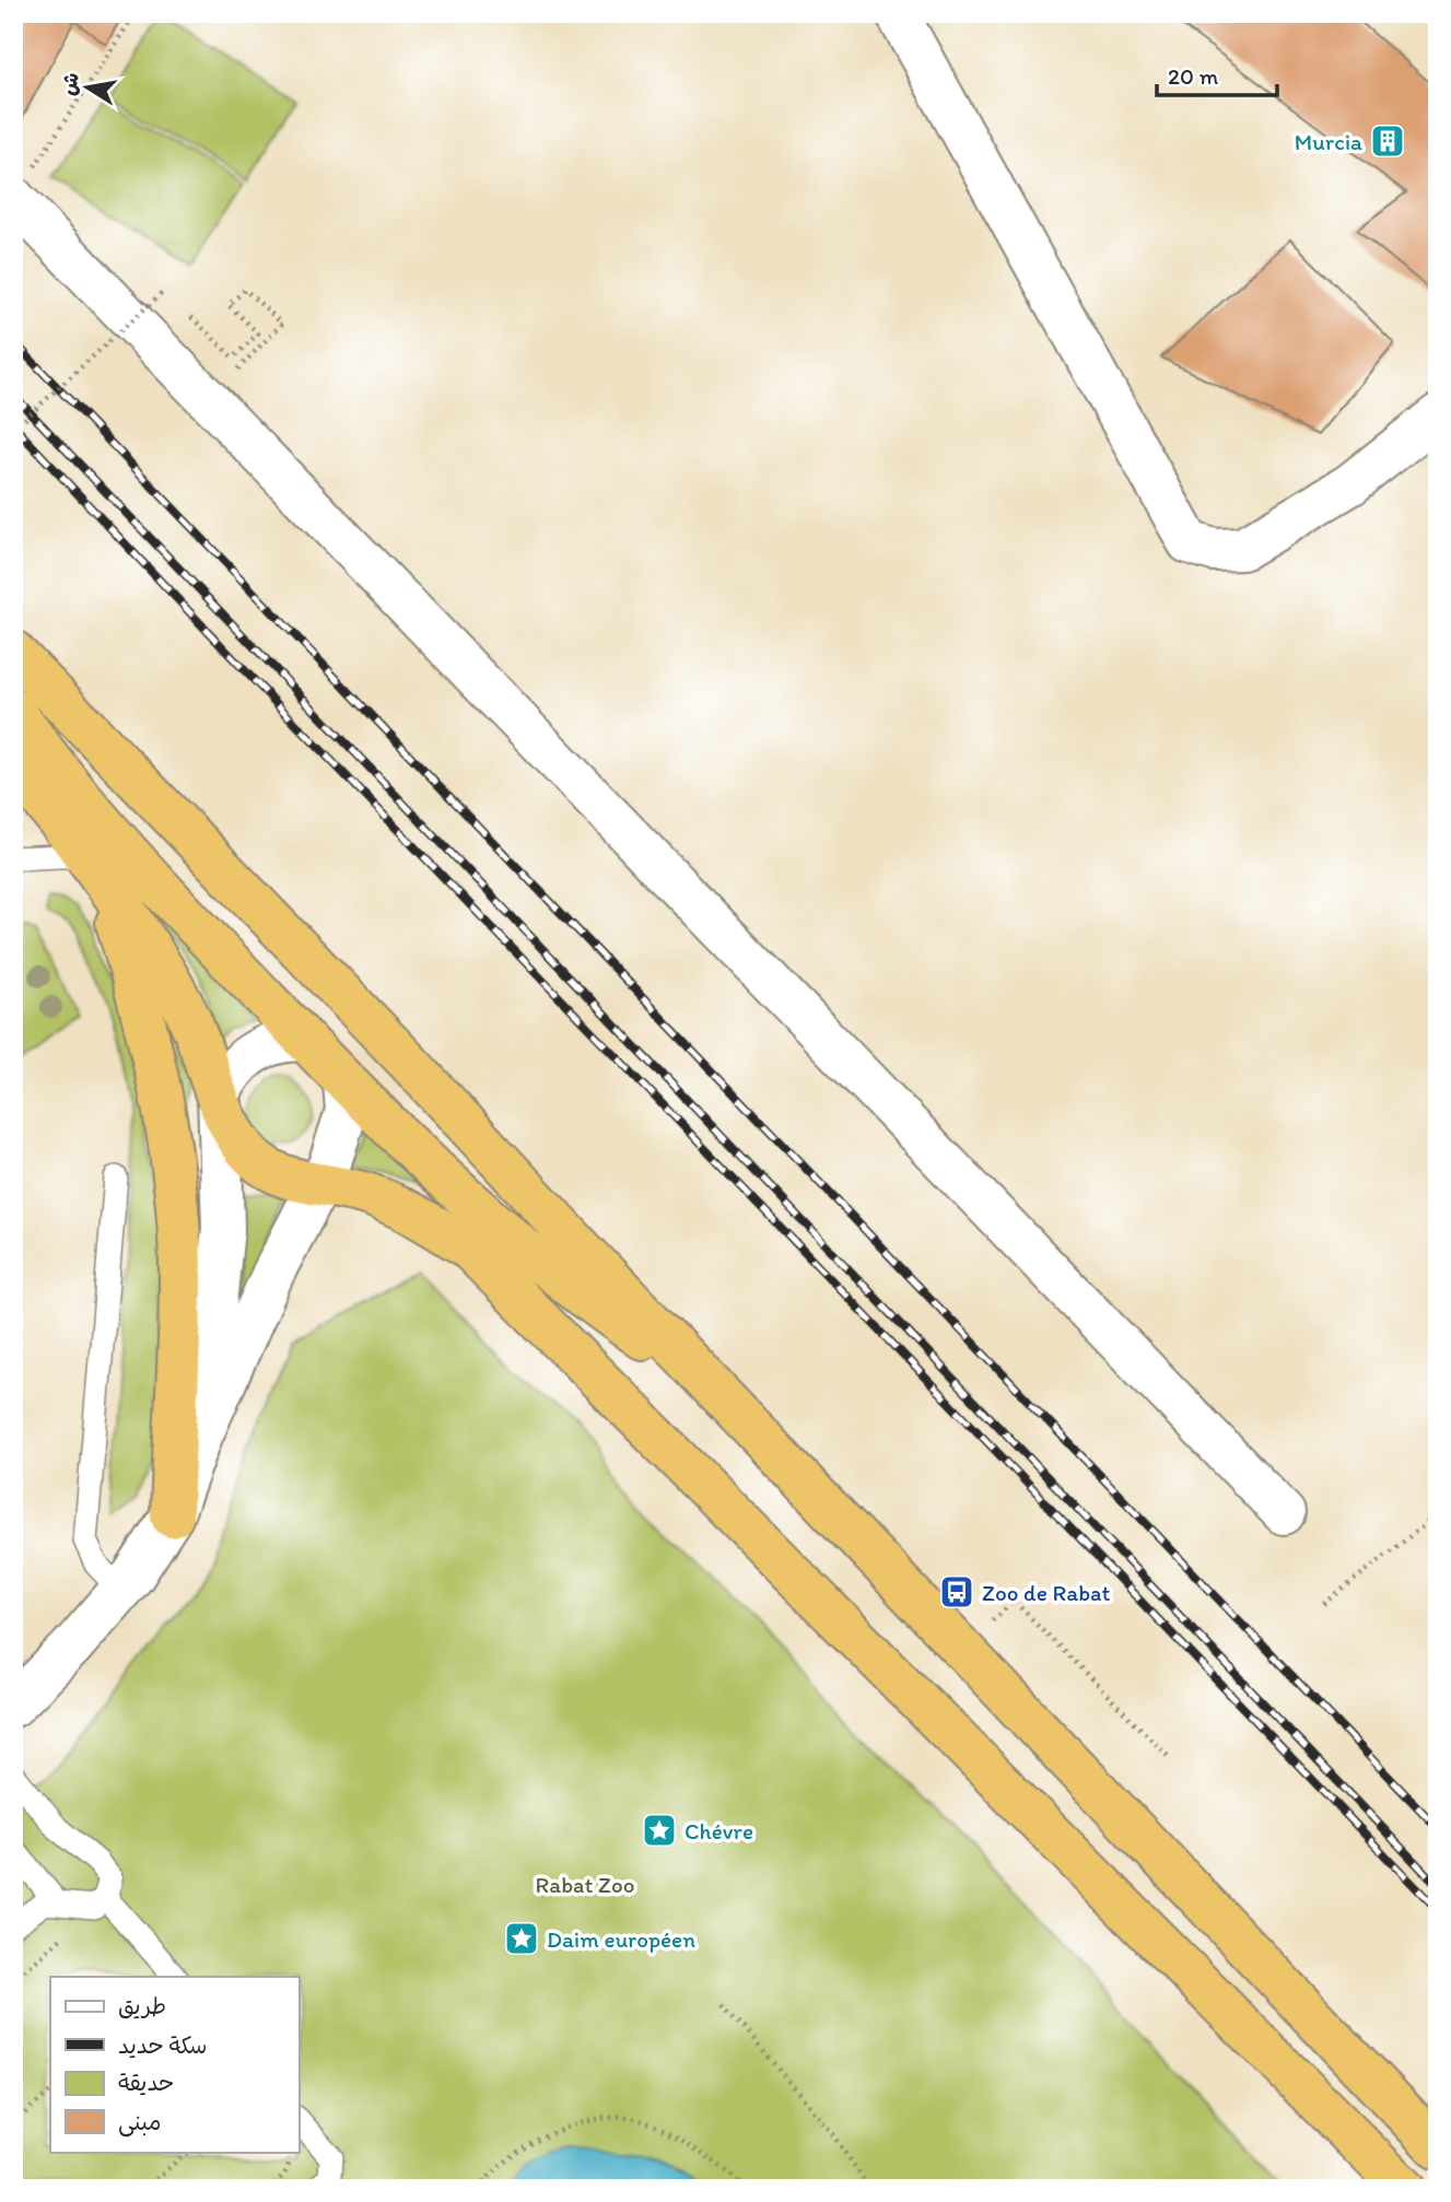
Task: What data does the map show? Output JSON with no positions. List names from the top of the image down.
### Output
{
  "parks": ["Rabat Zoo"],
  "places": {
    "building": ["Murcia"],
    "bus stop": ["Zoo de Rabat"],
    "place": ["Chévre", "Daim européen"]
  },
  "legend": [
    "طريق",
    "سكة حديد",
    "حديقة",
    "مبنى"
  ],
  "scale_bar": "20 m",
  "north": "left"
}
